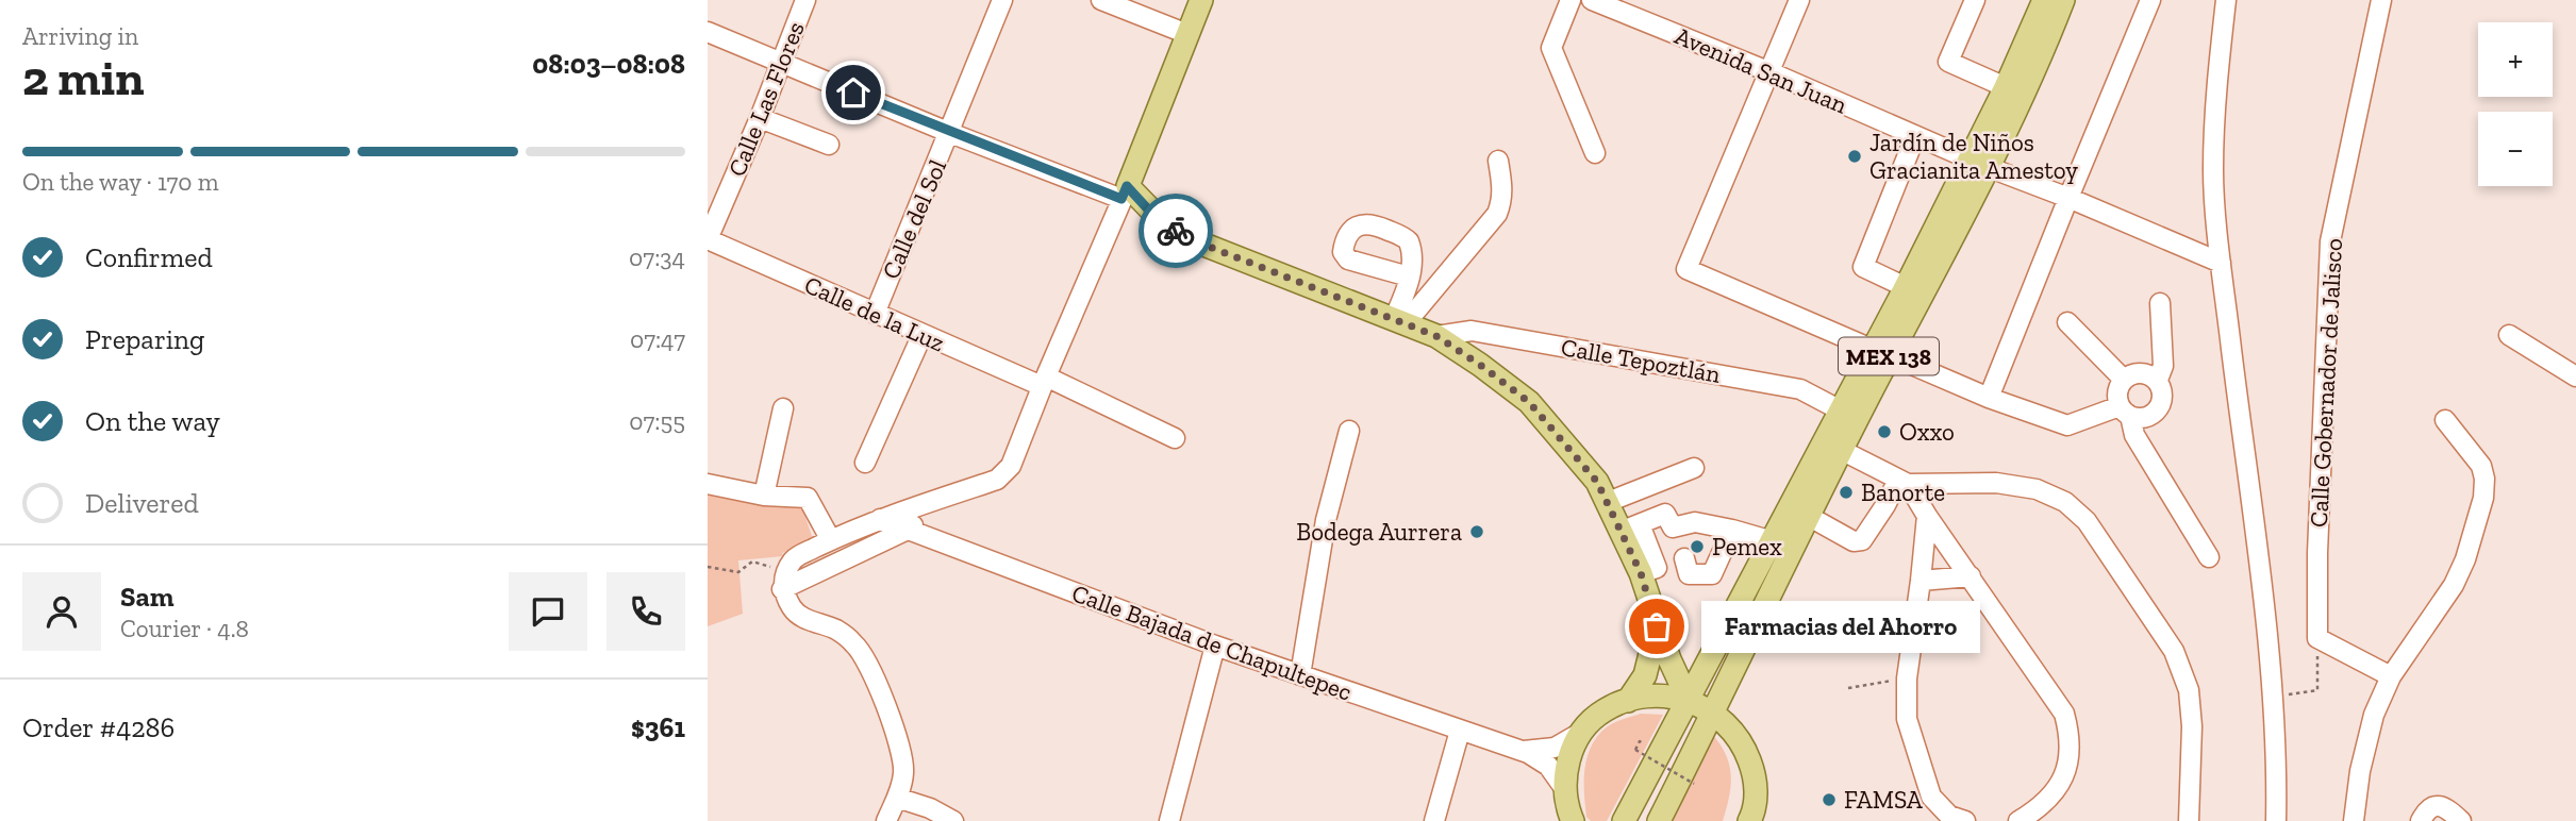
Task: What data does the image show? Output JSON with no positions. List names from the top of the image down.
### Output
{
  "streets": {
    "main road": ["MEX 138"],
    "street": [
      "Avenida San Juan",
      "Calle Las Flores",
      "Calle del Sol",
      "Calle de la Luz",
      "Calle Tepoztlán",
      "Calle Gobernador de Jalisco",
      "Calle Bajada de Chapultepec"
    ]
  },
  "crossings": [
    ["Avenida San Juan", "MEX 138"],
    ["Calle Las Flores", "Calle de la Luz"],
    ["Calle del Sol", "Calle de la Luz"],
    ["MEX 138", "Calle Tepoztlán"]
  ],
  "places": [
    "Jardín de Niños Gracianita Amestoy",
    "Oxxo",
    "Banorte",
    "Bodega Aurrera",
    "Pemex",
    "Farmacias del Ahorro",
    "FAMSA"
  ],
  "page": {
    "heading": ["2 min", "Arriving in", "08:03–08:08"],
    "panel": [
      "Sam",
      "Courier · 4.8",
      "Order #4286",
      "$361"
    ],
    "map_buttons": ["+", "−"],
    "bar": "On the way · 170 m",
    "list": [
      ["Confirmed", "07:34"],
      ["Preparing", "07:47"],
      ["On the way", "07:55"],
      "Delivered"
    ],
    "bubble": "Farmacias del Ahorro"
  }
}
